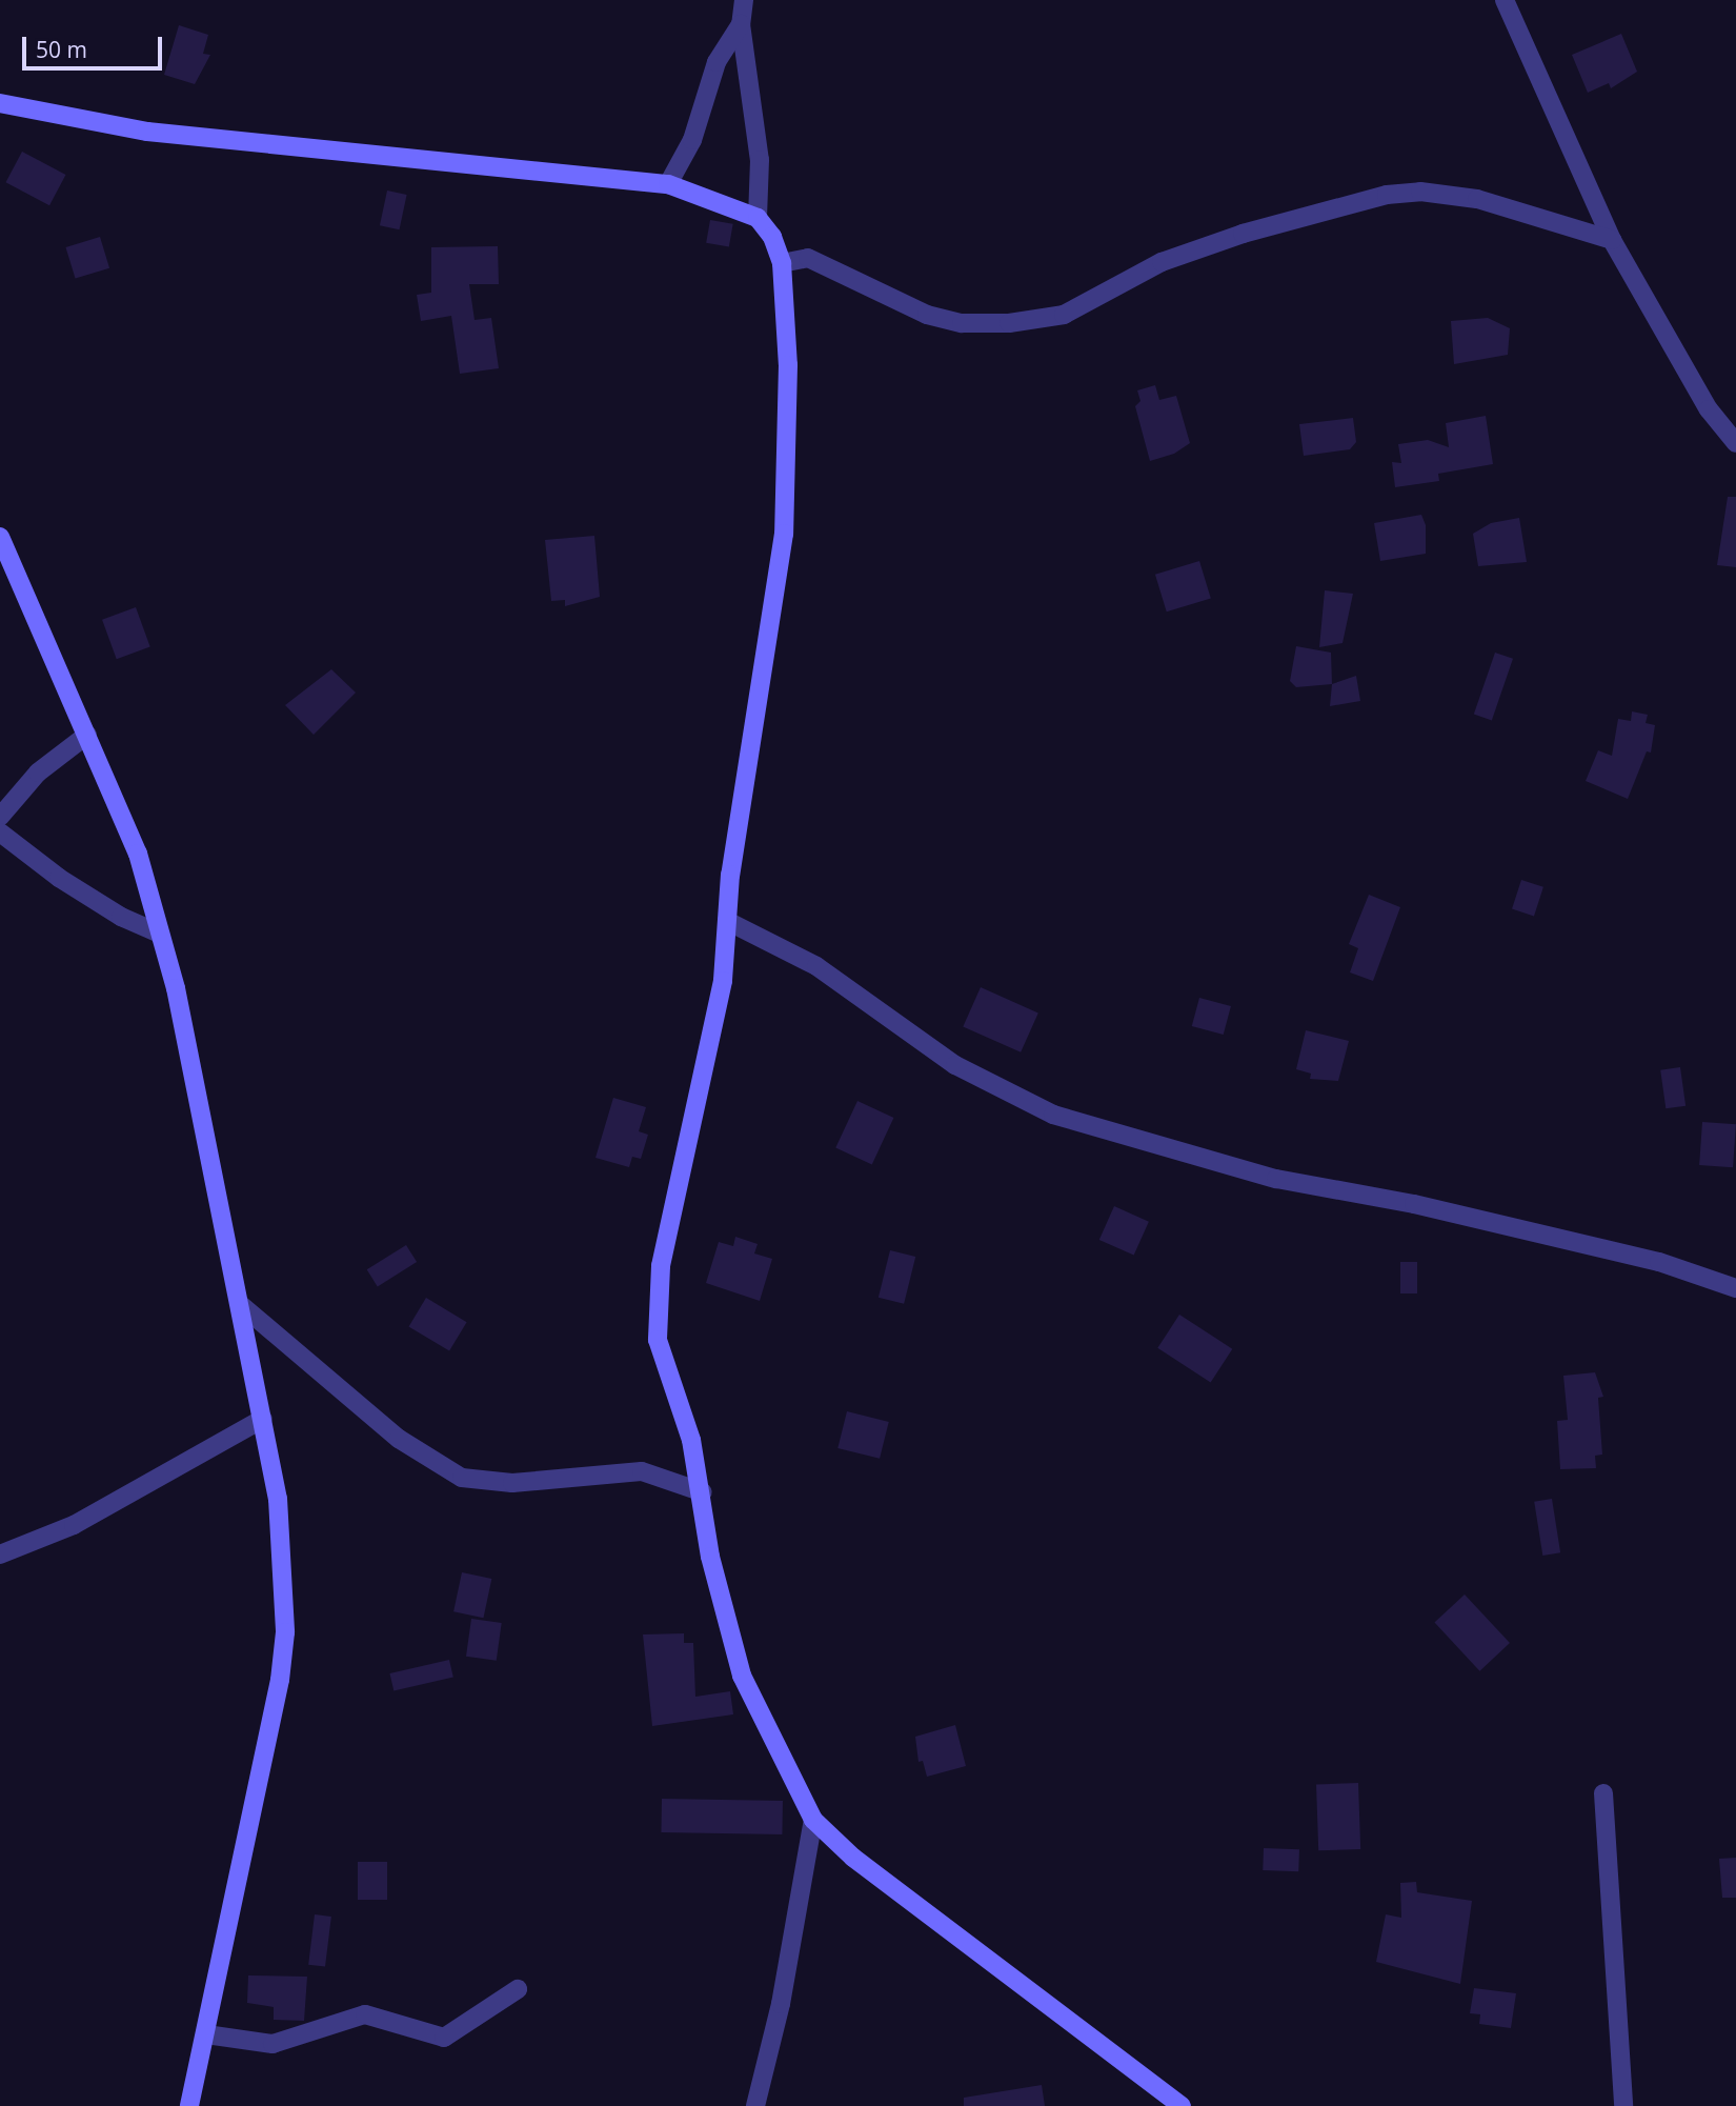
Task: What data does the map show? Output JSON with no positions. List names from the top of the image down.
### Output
{
  "scale_bar": "50 m"
}
